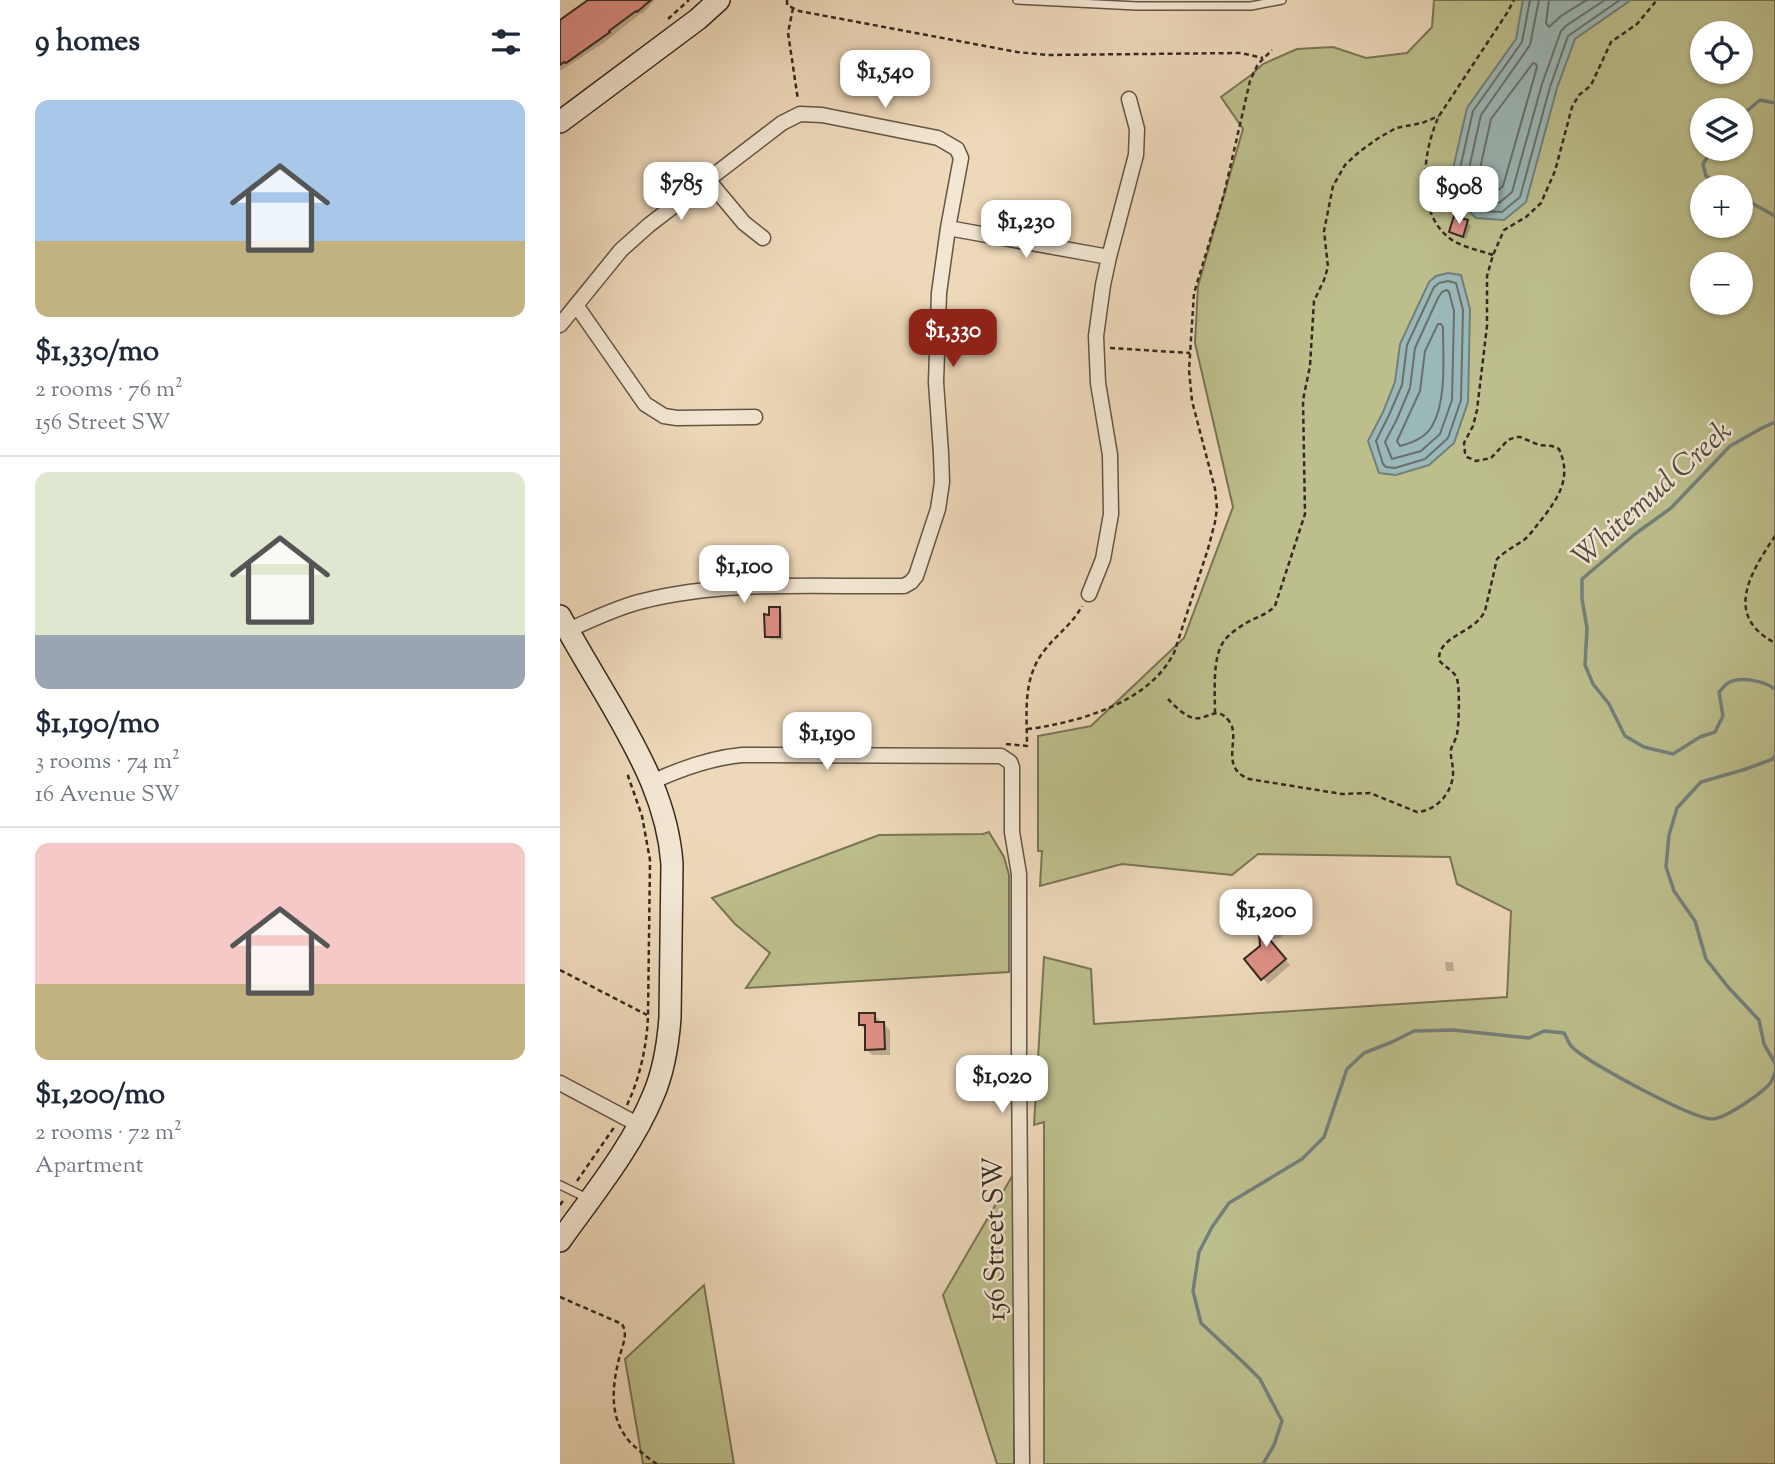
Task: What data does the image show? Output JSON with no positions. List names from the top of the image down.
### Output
{
  "streets": {
    "street": ["156 Street SW"]
  },
  "water": ["Whitemud Creek"],
  "page": {
    "heading": "9 homes",
    "map_buttons": ["+", "−"],
    "price": [
      "$1,540",
      "$785",
      "$908",
      "$1,230",
      "$1,330",
      "$1,100",
      "$1,190",
      "$1,200",
      "$1,020"
    ],
    "list": [
      {
        "name": "$1,330/mo",
        "note": "2 rooms · 76 m² · 156 Street SW"
      },
      {
        "name": "$1,190/mo",
        "note": "3 rooms · 74 m² · 16 Avenue SW"
      },
      {
        "name": "$1,200/mo",
        "note": "2 rooms · 72 m² · Apartment"
      }
    ]
  }
}
